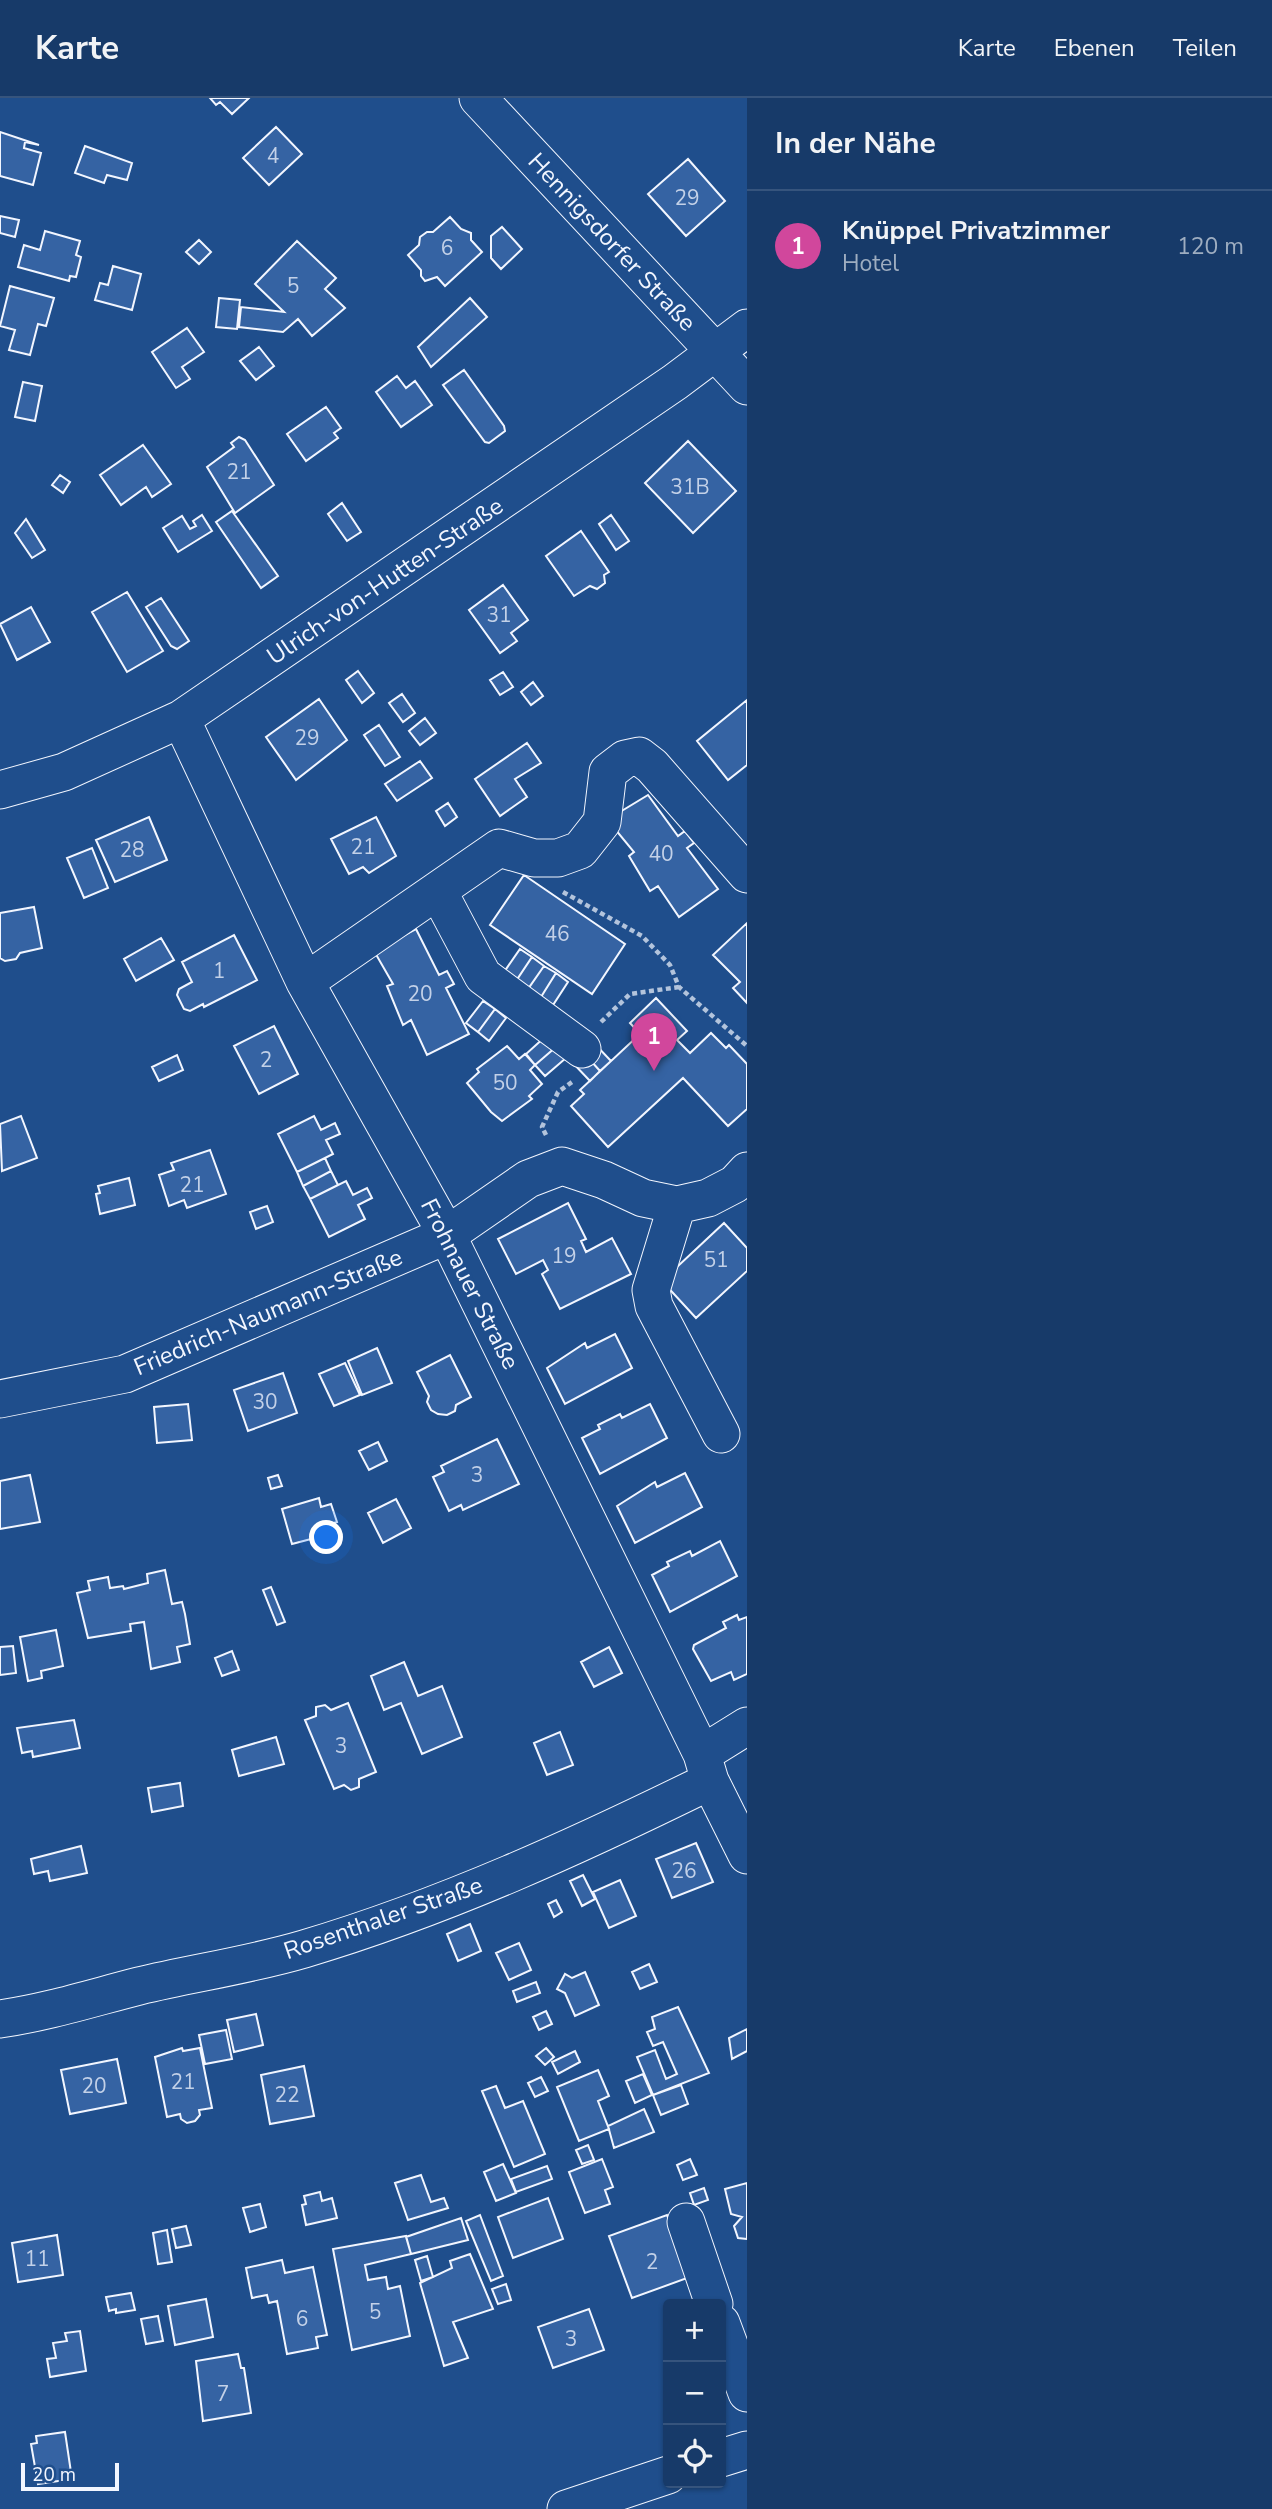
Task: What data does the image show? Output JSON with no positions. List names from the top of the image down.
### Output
{
  "streets": {
    "street": [
      "Hennigsdorfer Straße",
      "Ulrich-von-Hutten-Straße",
      "Frohnauer Straße",
      "Friedrich-Naumann-Straße",
      "Rosenthaler Straße"
    ]
  },
  "crossings": [
    ["Hennigsdorfer Straße", "Ulrich-von-Hutten-Straße"],
    ["Ulrich-von-Hutten-Straße", "Frohnauer Straße"],
    ["Frohnauer Straße", "Friedrich-Naumann-Straße"],
    ["Frohnauer Straße", "Rosenthaler Straße"]
  ],
  "house_numbers": [
    "4",
    "29",
    "6",
    "5",
    "21",
    "31B",
    "31",
    "29",
    "21",
    "28",
    "40",
    "46",
    "1",
    "20",
    "2",
    "50",
    "21",
    "19",
    "51",
    "30",
    "3",
    "3",
    "26",
    "21",
    "20",
    "22",
    "11",
    "2",
    "5",
    "6",
    "3",
    "7"
  ],
  "scale_bar": "20 m",
  "page": {
    "header": "Karte",
    "nav": ["Karte", "Ebenen", "Teilen"],
    "heading": "In der Nähe",
    "list": [
      {
        "mark": "1",
        "name": "Knüppel Privatzimmer",
        "note": "Hotel",
        "value": "120 m"
      }
    ],
    "pins": "1",
    "map_buttons": ["+", "−"],
    "scale": "20 m"
  }
}
